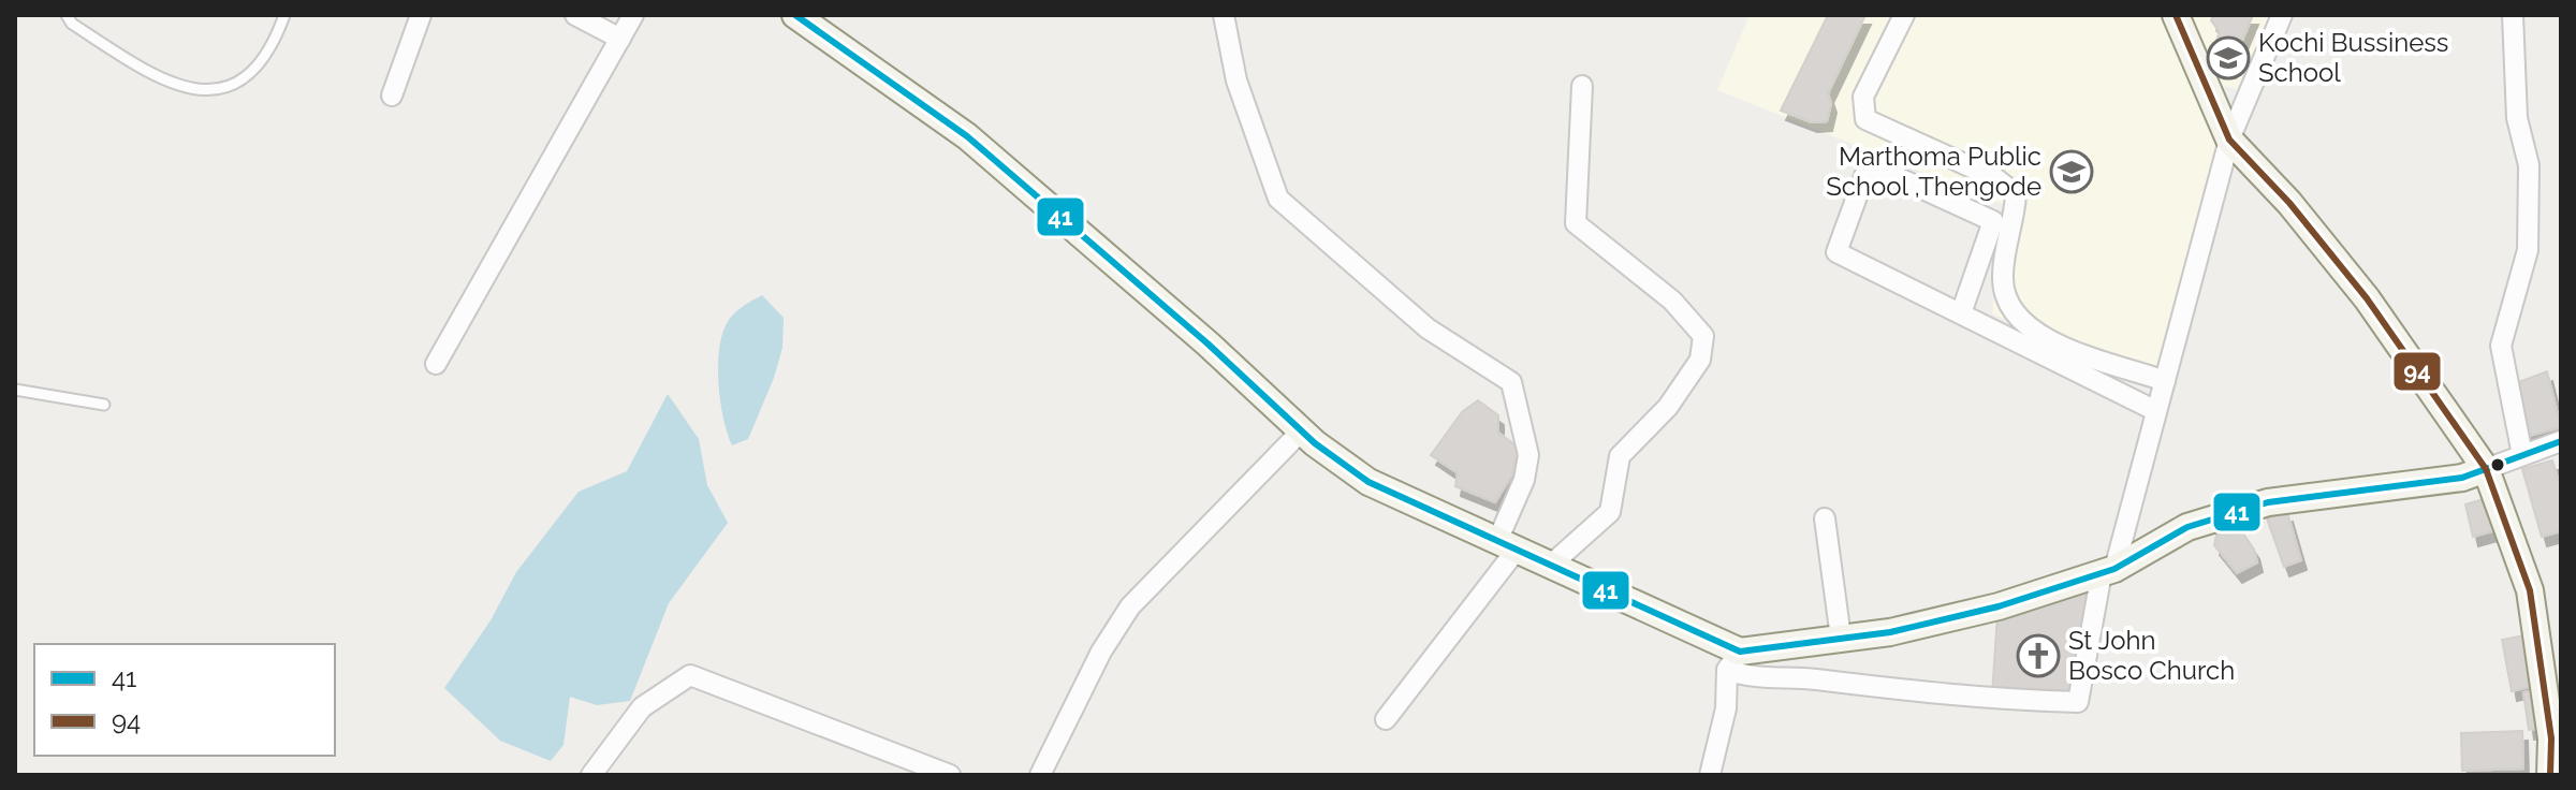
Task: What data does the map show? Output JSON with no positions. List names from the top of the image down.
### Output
{
  "places": {
    "school or university": ["Kochi Bussiness School", "Marthoma Public School ,Thengode"],
    "church": ["St John Bosco Church"]
  },
  "lines": ["transit line 41", "transit line 94"],
  "legend": ["41", "94"]
}
